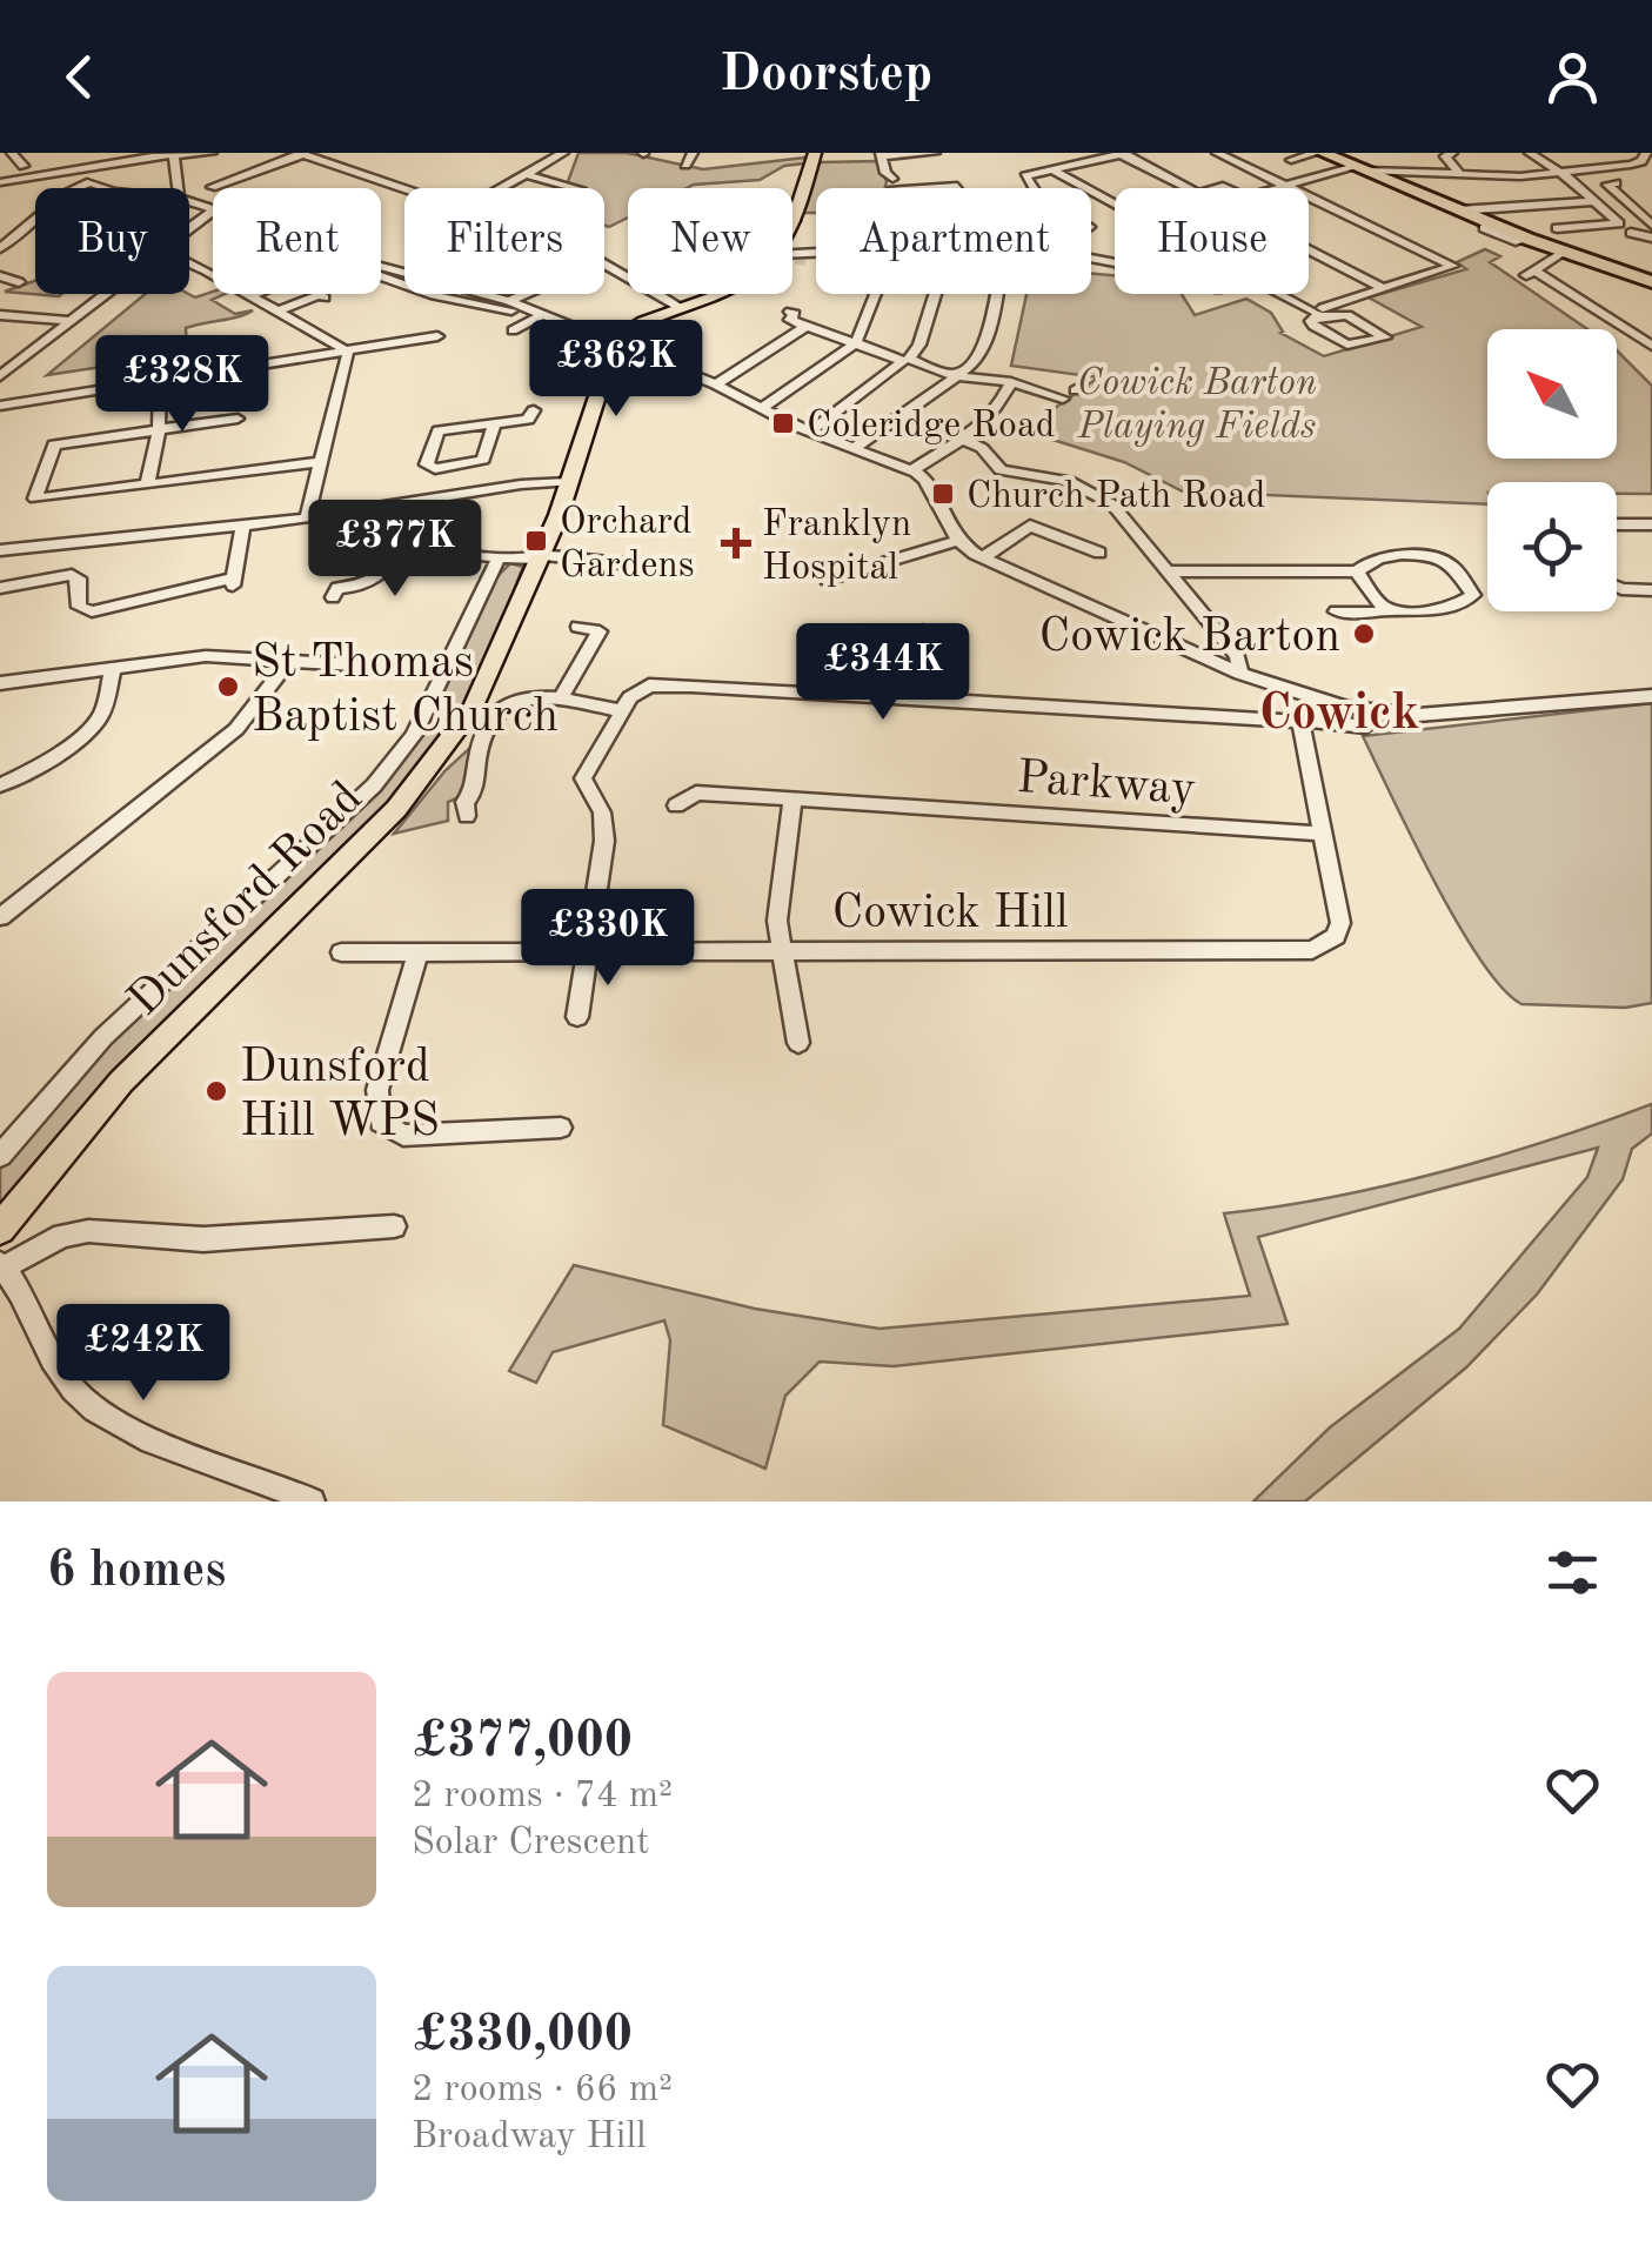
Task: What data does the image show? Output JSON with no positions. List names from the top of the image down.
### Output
{
  "streets": {
    "main road": ["Dunsford Road"],
    "street": ["Parkway", "Cowick Hill"]
  },
  "crossings": [
    ["Parkway", "Cowick Hill"]
  ],
  "districts": ["Cowick"],
  "parks": ["Cowick Barton Playing Fields"],
  "places": {
    "transit": ["Coleridge Road", "Church Path Road", "Orchard Gardens"],
    "health": ["Franklyn Hospital"],
    "other": ["Cowick Barton", "St Thomas Baptist Church", "Dunsford Hill WPS"]
  },
  "north": "top left",
  "page": {
    "header": "Doorstep",
    "chip": [
      "Buy",
      "Rent",
      "Filters",
      "New",
      "Apartment",
      "House"
    ],
    "price": [
      "£362K",
      "£328K",
      "£377K",
      "£344K",
      "£330K",
      "£242K"
    ],
    "heading": "6 homes",
    "list": [
      {
        "name": "£377,000",
        "note": "2 rooms · 74 m² · Solar Crescent"
      },
      {
        "name": "£330,000",
        "note": "2 rooms · 66 m² · Broadway Hill"
      }
    ]
  }
}
